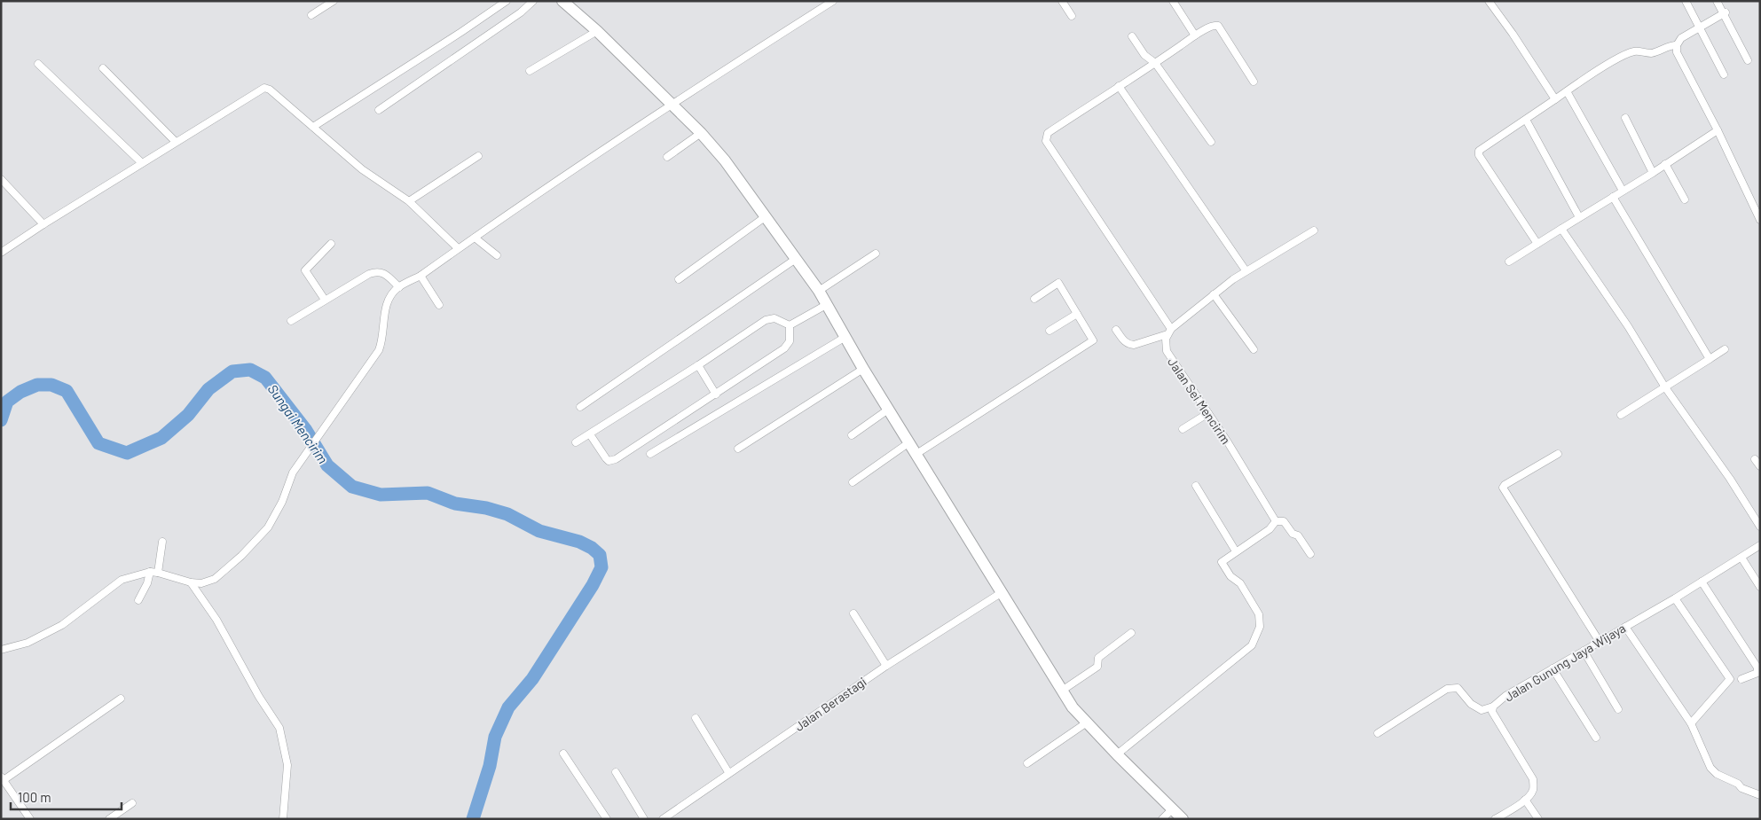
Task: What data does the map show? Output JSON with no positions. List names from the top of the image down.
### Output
{
  "streets": {
    "street": ["Jalan Sei Mencirim", "Jalan Gunung Jaya Wijaya", "Jalan Berastagi"]
  },
  "water": ["Sungai Mencirim"],
  "scale_bar": "100 m"
}
